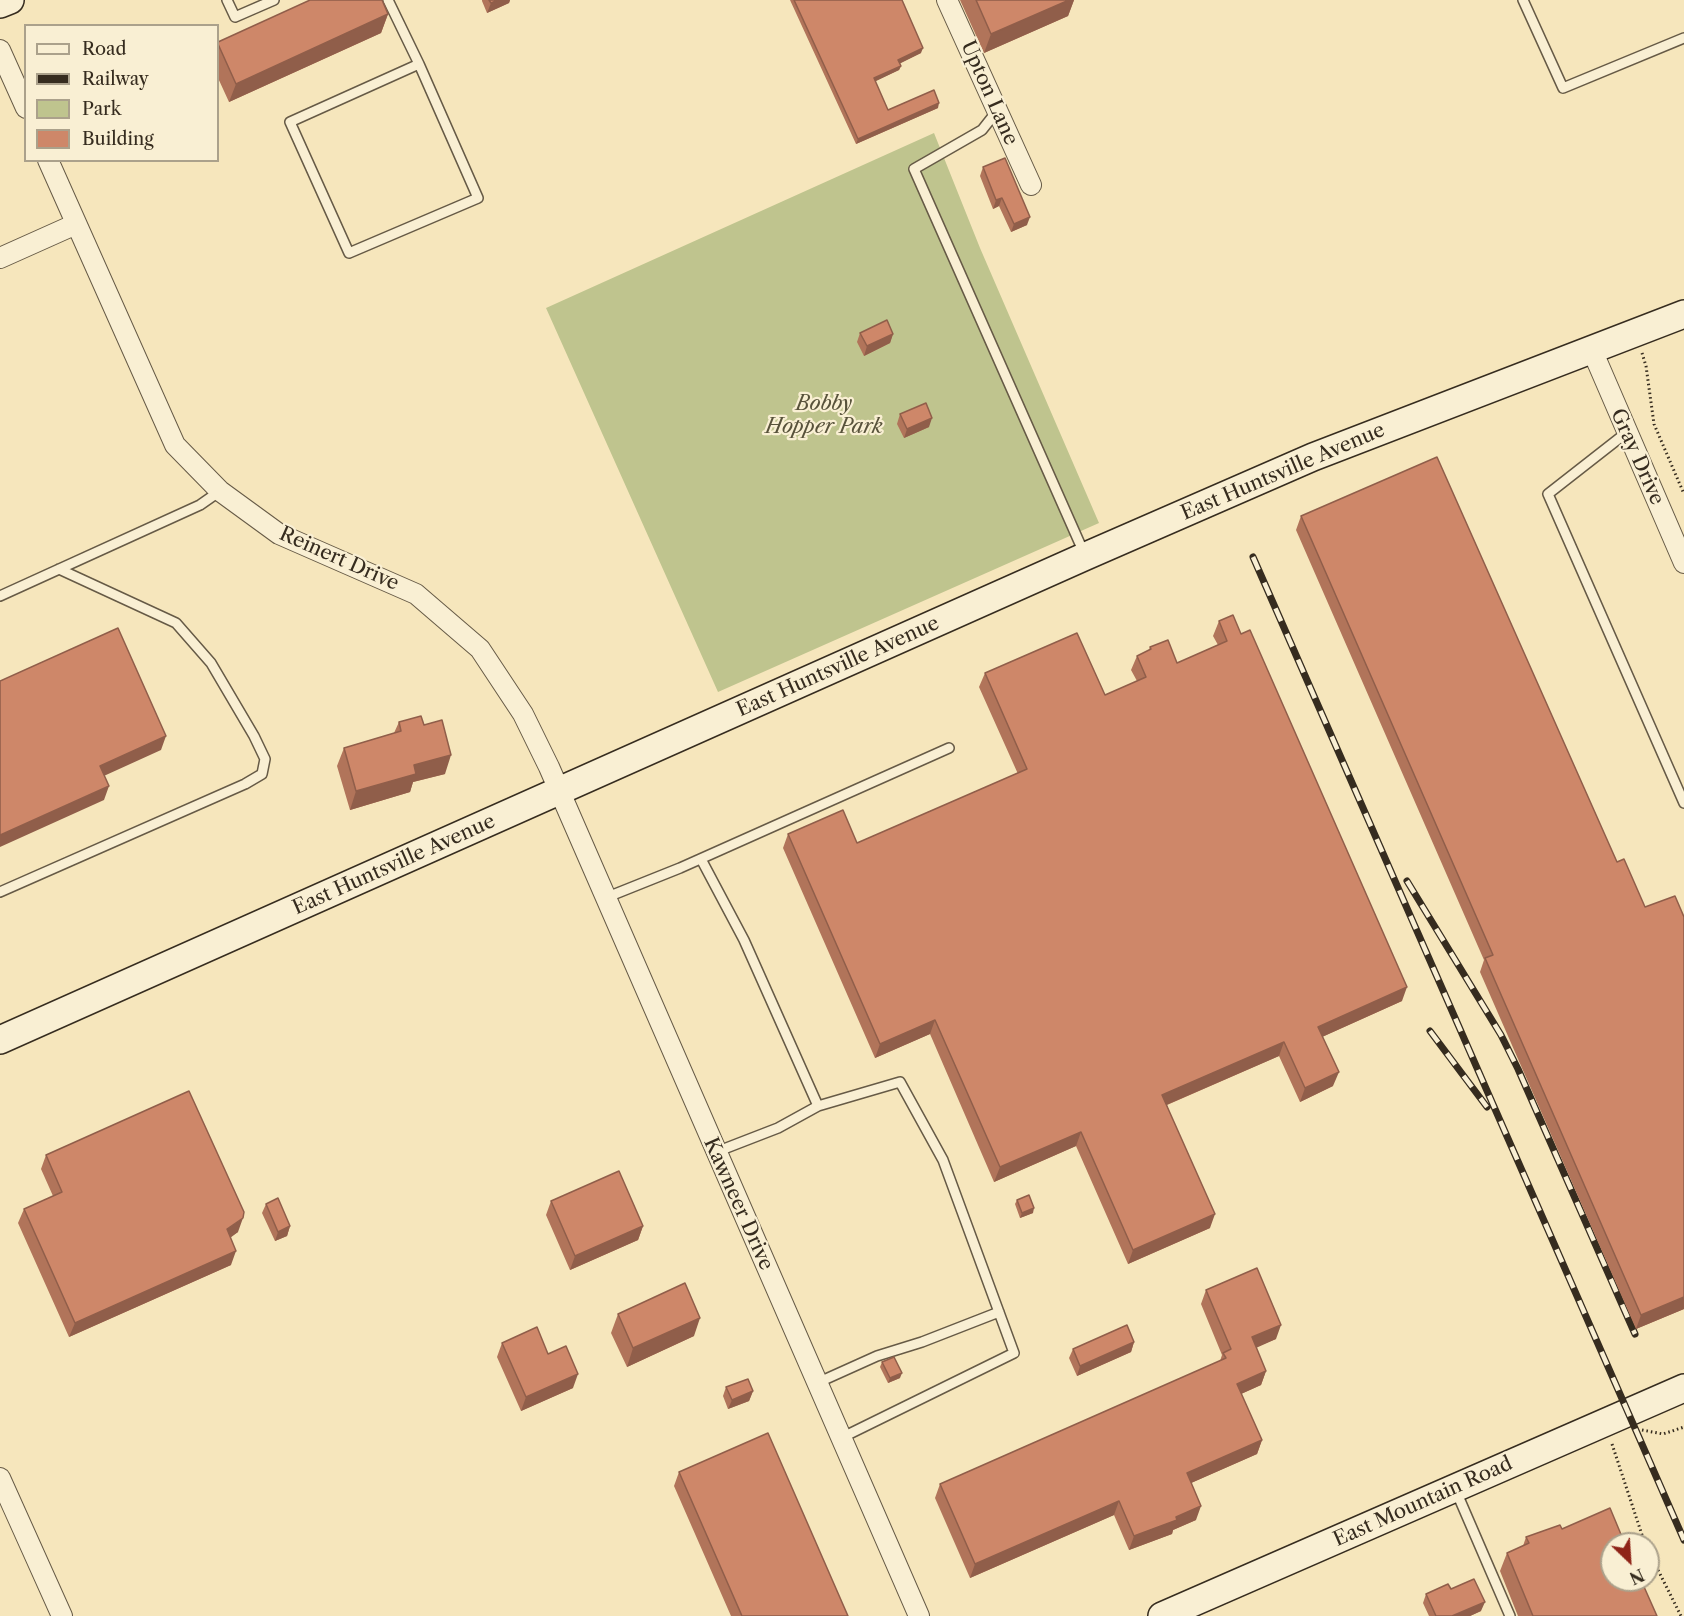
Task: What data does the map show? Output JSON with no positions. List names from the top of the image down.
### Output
{
  "streets": {
    "main road": ["East Huntsville Avenue", "East Mountain Road"],
    "street": [
      "Upton Lane",
      "Gray Drive",
      "Reinert Drive",
      "Kawneer Drive"
    ]
  },
  "crossings": [
    ["Gray Drive", "East Huntsville Avenue"],
    ["East Huntsville Avenue", "Reinert Drive"],
    ["East Huntsville Avenue", "Kawneer Drive"],
    ["Reinert Drive", "Kawneer Drive"]
  ],
  "parks": ["Bobby Hopper Park"],
  "legend": [
    "Road",
    "Railway",
    "Park",
    "Building"
  ],
  "north": "bottom right"
}
